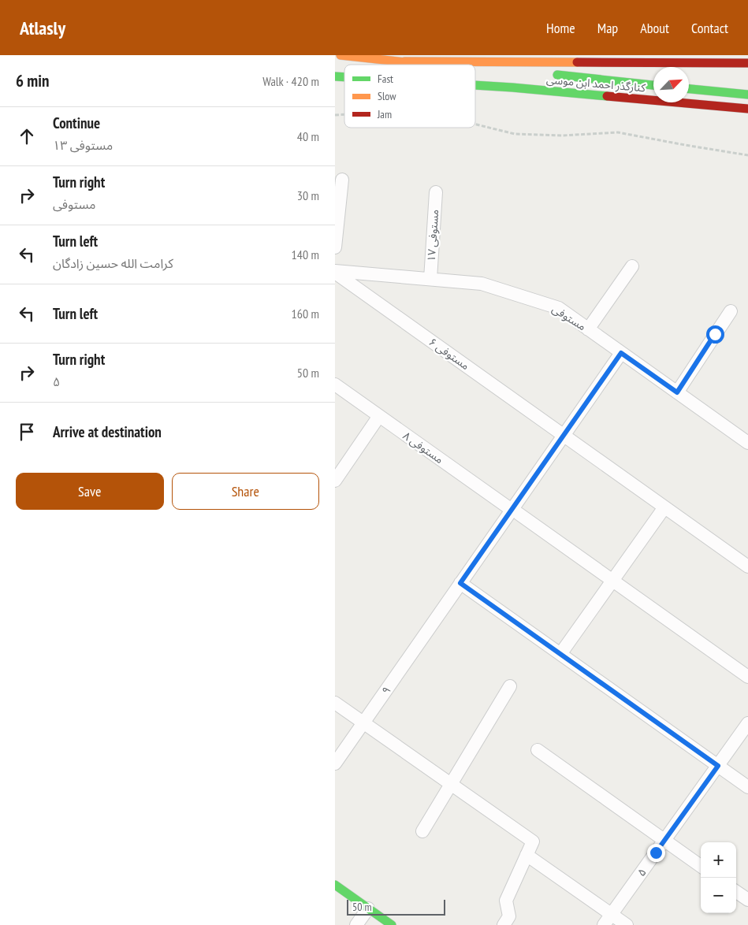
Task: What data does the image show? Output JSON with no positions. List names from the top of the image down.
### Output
{
  "streets": {
    "main road": ["کنارگذر احمد ابن موسی"],
    "street": [
      "مستوفی ۱۷",
      "مستوفی",
      "مستوفی ۶",
      "مستوفی ۸",
      "۹",
      "۵"
    ]
  },
  "crossings": [
    ["مستوفی ۱۷", "مستوفی"],
    ["مستوفی", "مستوفی ۶"],
    ["مستوفی", "۹"],
    ["مستوفی ۶", "۹"],
    ["مستوفی ۸", "۹"]
  ],
  "legend": ["Fast", "Slow", "Jam"],
  "scale_bar": "50 m",
  "north": "top right",
  "page": {
    "header": "Atlasly",
    "nav": [
      "Home",
      "Map",
      "About",
      "Contact"
    ],
    "heading": ["6 min", "Walk · 420 m"],
    "list": [
      ["Continue", "مستوفی ۱۳", "40 m"],
      ["Turn right", "مستوفی", "30 m"],
      ["Turn left", "کرامت الله حسین زادگان", "140 m"],
      ["Turn left", "160 m"],
      ["Turn right", "۵", "50 m"],
      "Arrive at destination"
    ],
    "buttons": ["Save", "Share"],
    "map_buttons": ["+", "−"],
    "scale": "50 m"
  }
}
